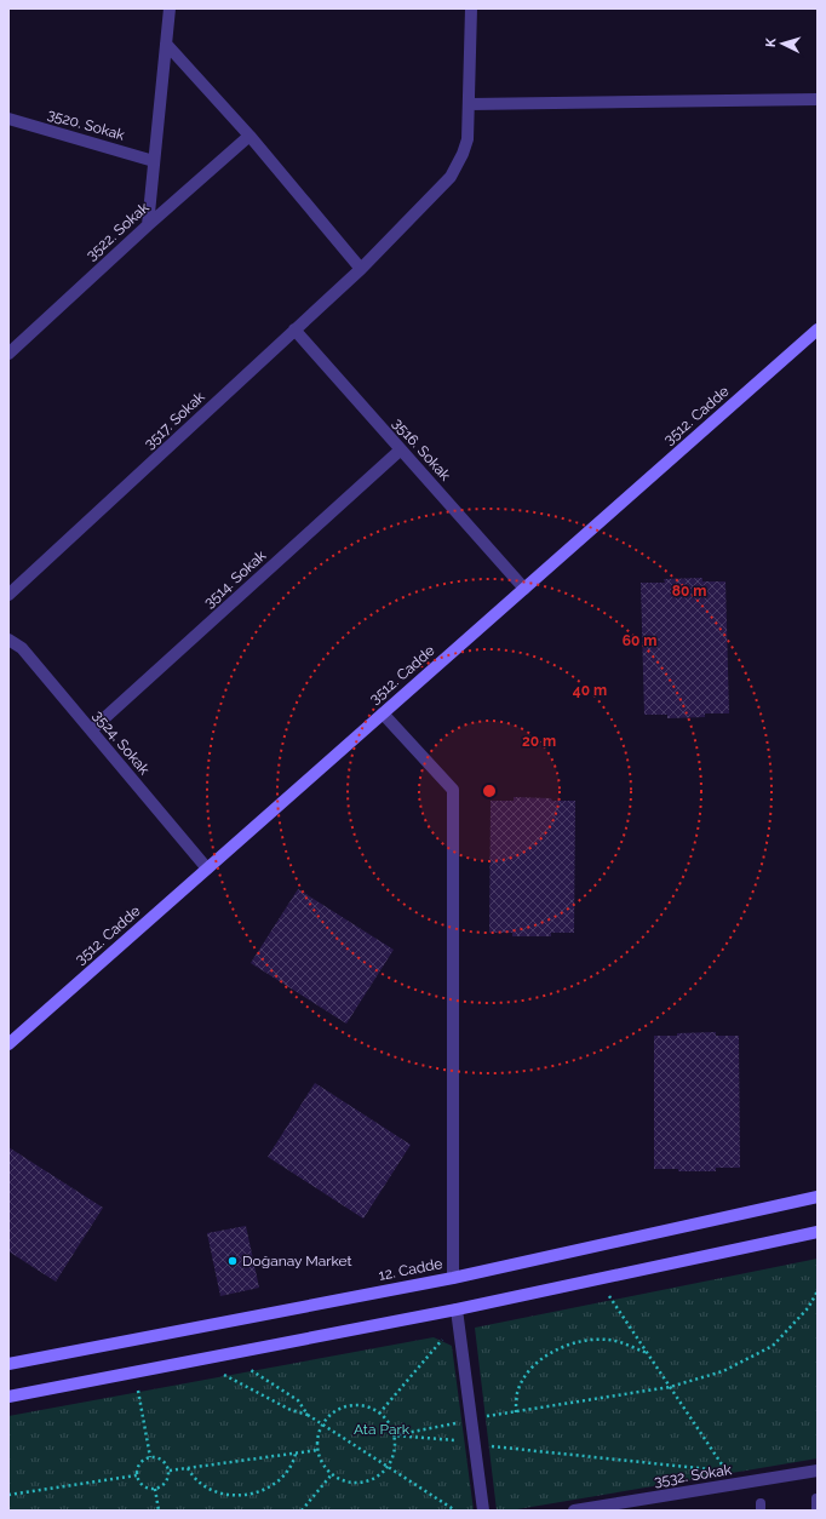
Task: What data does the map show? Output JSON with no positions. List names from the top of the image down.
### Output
{
  "streets": {
    "main road": ["3512. Cadde", "12. Cadde"],
    "street": [
      "3520. Sokak",
      "3522. Sokak",
      "3517. Sokak",
      "3516. Sokak",
      "3514. Sokak",
      "3524. Sokak",
      "3532. Sokak"
    ]
  },
  "crossings": [
    ["3512. Cadde", "3516. Sokak"],
    ["3512. Cadde", "3524. Sokak"],
    ["3517. Sokak", "3516. Sokak"],
    ["3516. Sokak", "3514. Sokak"],
    ["3514. Sokak", "3524. Sokak"]
  ],
  "parks": ["Ata Park"],
  "places": ["Doğanay Market"],
  "north": "left",
  "rings": [
    "80 m",
    "60 m",
    "40 m",
    "20 m"
  ]
}
